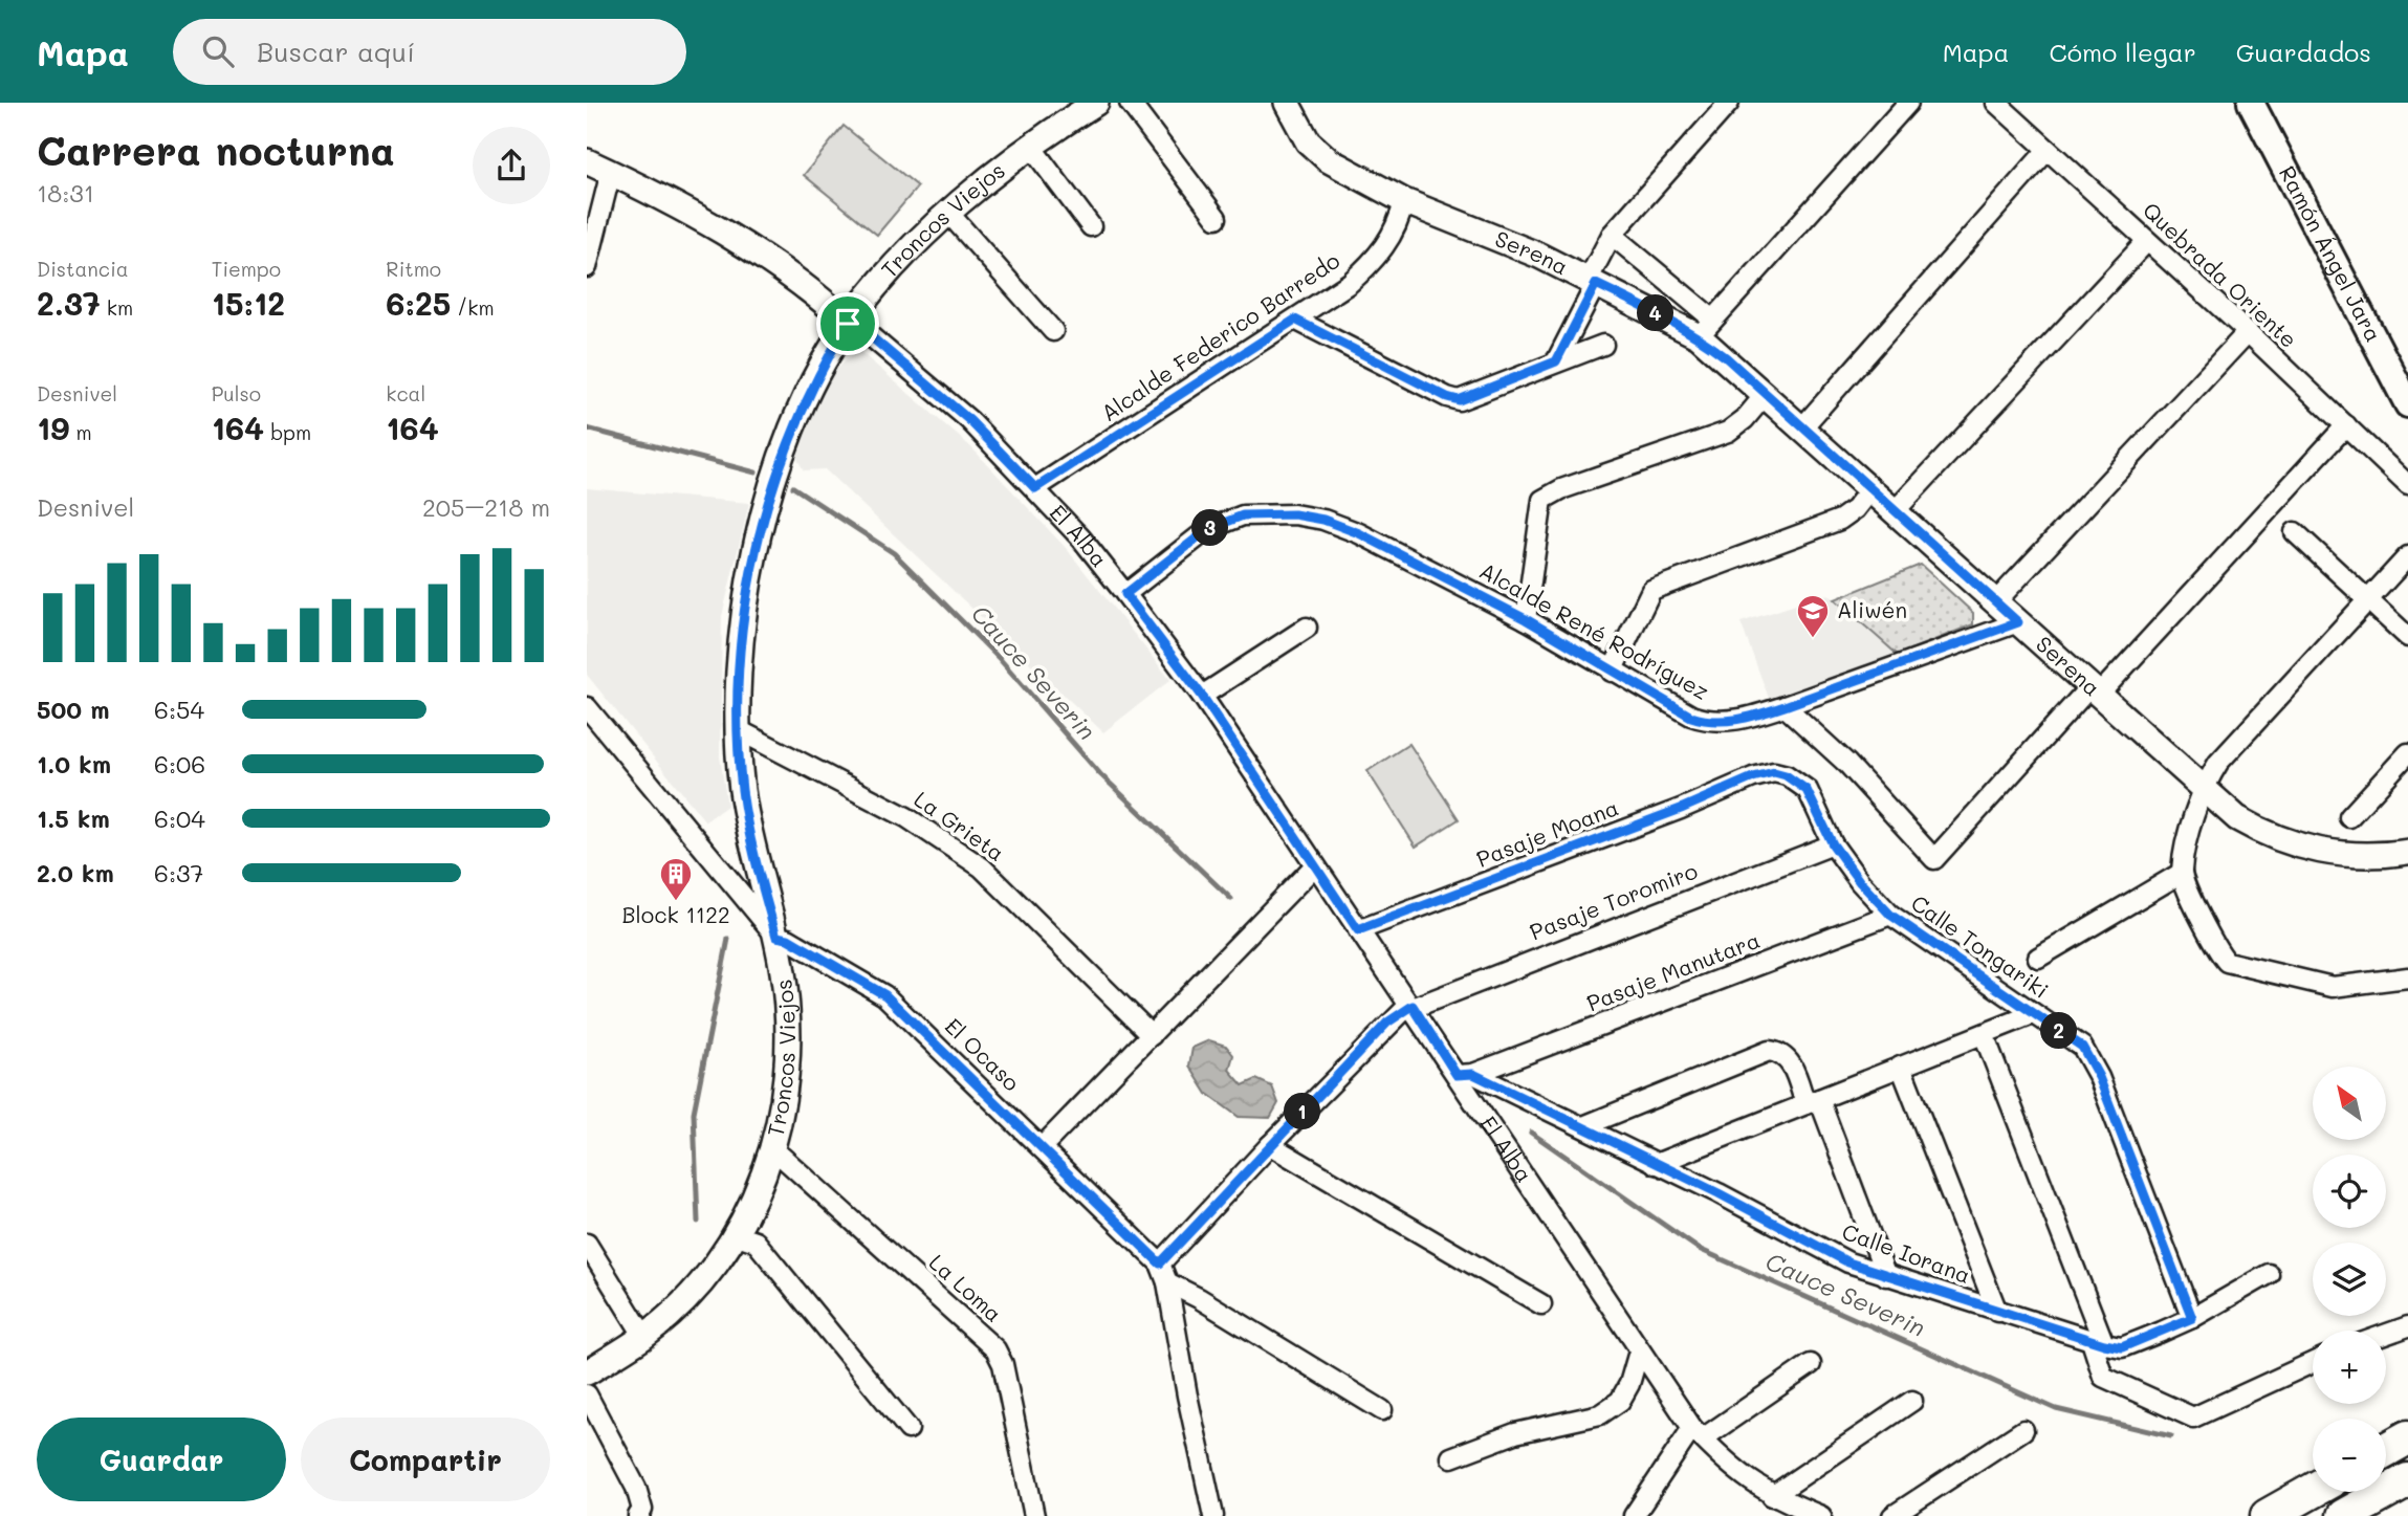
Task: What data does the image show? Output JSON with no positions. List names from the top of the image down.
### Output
{
  "streets": {
    "main road": ["Ramón Ángel Jara"],
    "street": [
      "Troncos Viejos",
      "Serena",
      "Quebrada Oriente",
      "Alcalde Federico Barredo",
      "El Alba",
      "Alcalde René Rodríguez",
      "La Grieta",
      "Pasaje Moana",
      "Pasaje Toromiro",
      "Calle Tongariki",
      "Pasaje Manutara",
      "El Ocaso",
      "Calle Iorana",
      "La Loma"
    ]
  },
  "crossings": [
    ["Troncos Viejos", "El Alba"],
    ["Troncos Viejos", "La Grieta"],
    ["Troncos Viejos", "El Ocaso"],
    ["Troncos Viejos", "La Loma"],
    ["Serena", "Alcalde Federico Barredo"],
    ["Serena", "Alcalde René Rodríguez"],
    ["Alcalde Federico Barredo", "El Alba"],
    ["El Alba", "Alcalde René Rodríguez"],
    ["El Alba", "Pasaje Moana"],
    ["El Alba", "Pasaje Toromiro"],
    ["El Alba", "Pasaje Manutara"],
    ["El Alba", "Calle Iorana"],
    ["Pasaje Moana", "Calle Tongariki"],
    ["Pasaje Toromiro", "Calle Tongariki"],
    ["Pasaje Toromiro", "El Ocaso"],
    ["Calle Tongariki", "Pasaje Manutara"],
    ["Calle Tongariki", "Calle Iorana"],
    ["Pasaje Manutara", "Calle Iorana"]
  ],
  "water": ["Cauce Severin"],
  "places": {
    "school or university": ["Aliwén"],
    "building": ["Block 1122"]
  },
  "north": "top left",
  "page": {
    "header": "Mapa",
    "search": "Buscar aquí",
    "nav": ["Mapa", "Cómo llegar", "Guardados"],
    "heading": ["Carrera nocturna", "18:31"],
    "stats": [
      ["Distancia", "2.37 km"],
      ["Tiempo", "15:12"],
      ["Ritmo", "6:25 /km"],
      ["Desnivel", "19 m"],
      ["Pulso", "164 bpm"],
      ["kcal", "164"]
    ],
    "pins": [
      "4",
      "3",
      "2",
      "1"
    ],
    "chart": ["Desnivel", "205–218 m"],
    "list": [
      {
        "name": "500 m",
        "note": "6:54"
      },
      {
        "name": "1.0 km",
        "note": "6:06"
      },
      {
        "name": "1.5 km",
        "note": "6:04"
      },
      {
        "name": "2.0 km",
        "note": "6:37"
      }
    ],
    "map_buttons": ["+", "−"],
    "buttons": ["Guardar", "Compartir"]
  }
}
